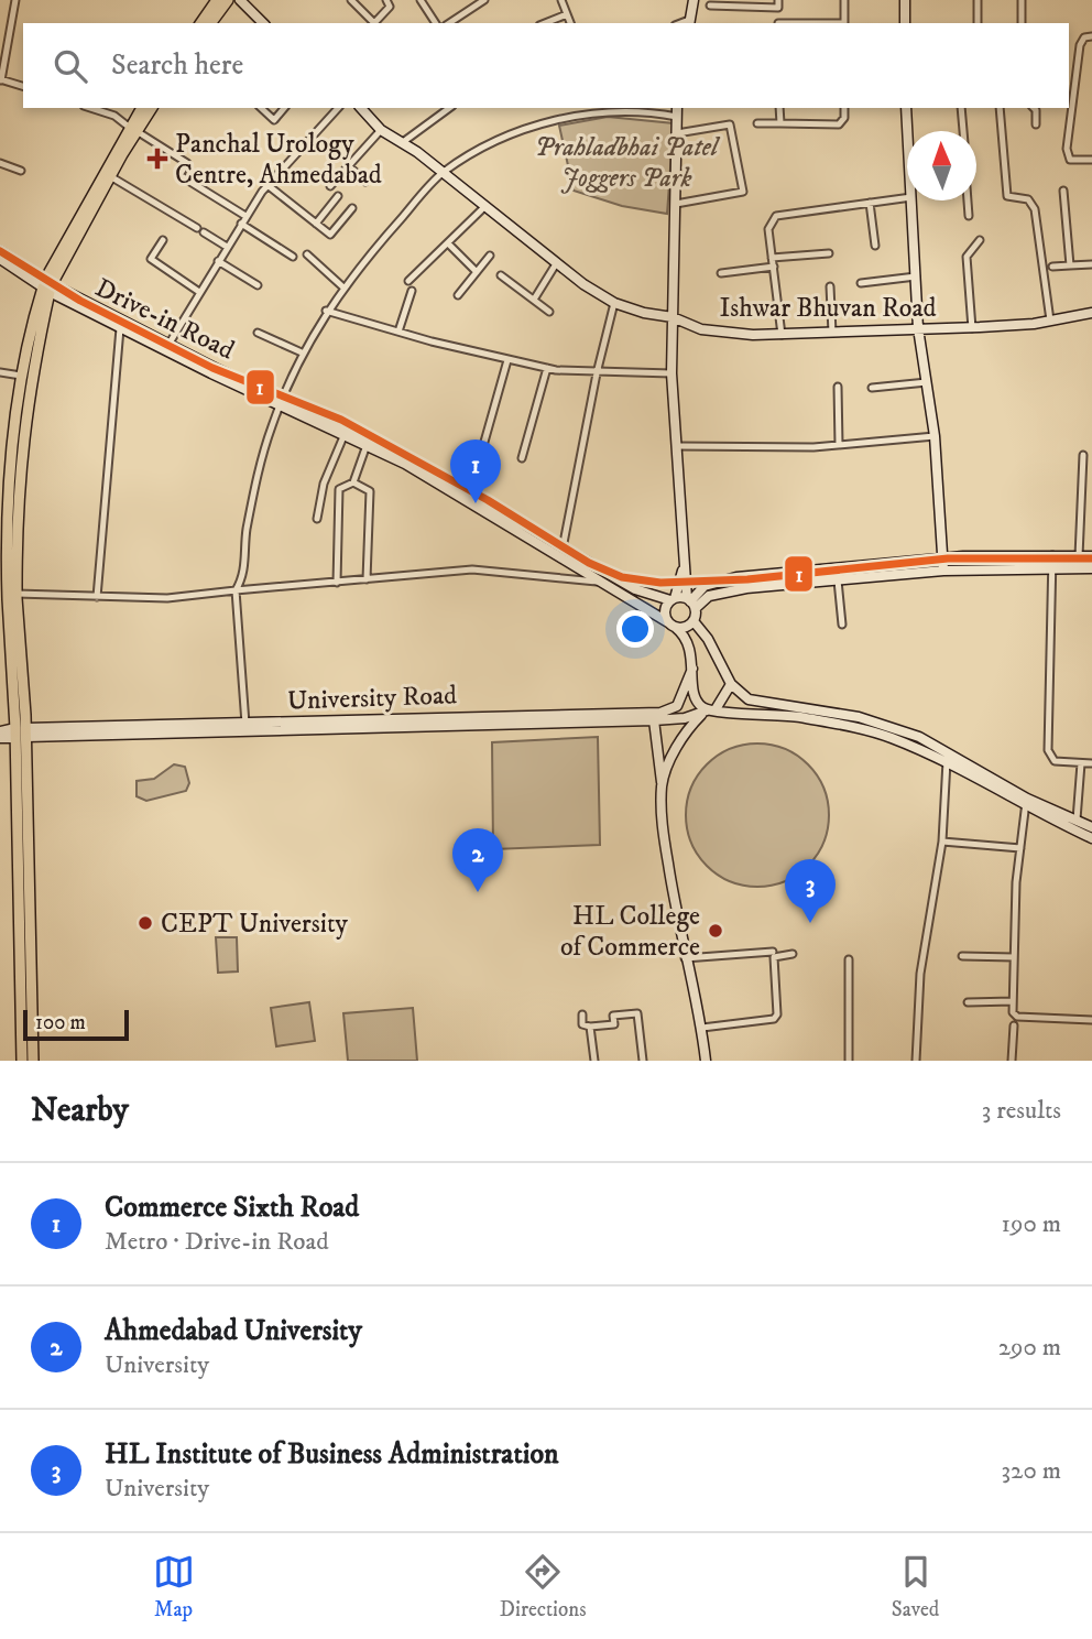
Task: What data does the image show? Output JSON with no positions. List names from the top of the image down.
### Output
{
  "streets": {
    "street": ["Ishwar Bhuvan Road", "Drive-in Road", "University Road"]
  },
  "parks": ["Prahladbhai Patel Joggers Park"],
  "places": {
    "health": ["Panchal Urology Centre, Ahmedabad"],
    "other": ["CEPT University", "HL College of Commerce"]
  },
  "lines": ["transit line 1"],
  "scale_bar": "100 m",
  "north": "top",
  "page": {
    "search": "Search here",
    "pins": ["1", "2", "3"],
    "scale": "100 m",
    "heading": ["Nearby", "3 results"],
    "list": [
      {
        "mark": "1",
        "name": "Commerce Sixth Road",
        "note": "Metro · Drive-in Road",
        "value": "190 m"
      },
      {
        "mark": "2",
        "name": "Ahmedabad University",
        "note": "University",
        "value": "290 m"
      },
      {
        "mark": "3",
        "name": "HL Institute of Business Administration",
        "note": "University",
        "value": "320 m"
      }
    ],
    "nav": ["Map", "Directions", "Saved"]
  }
}
